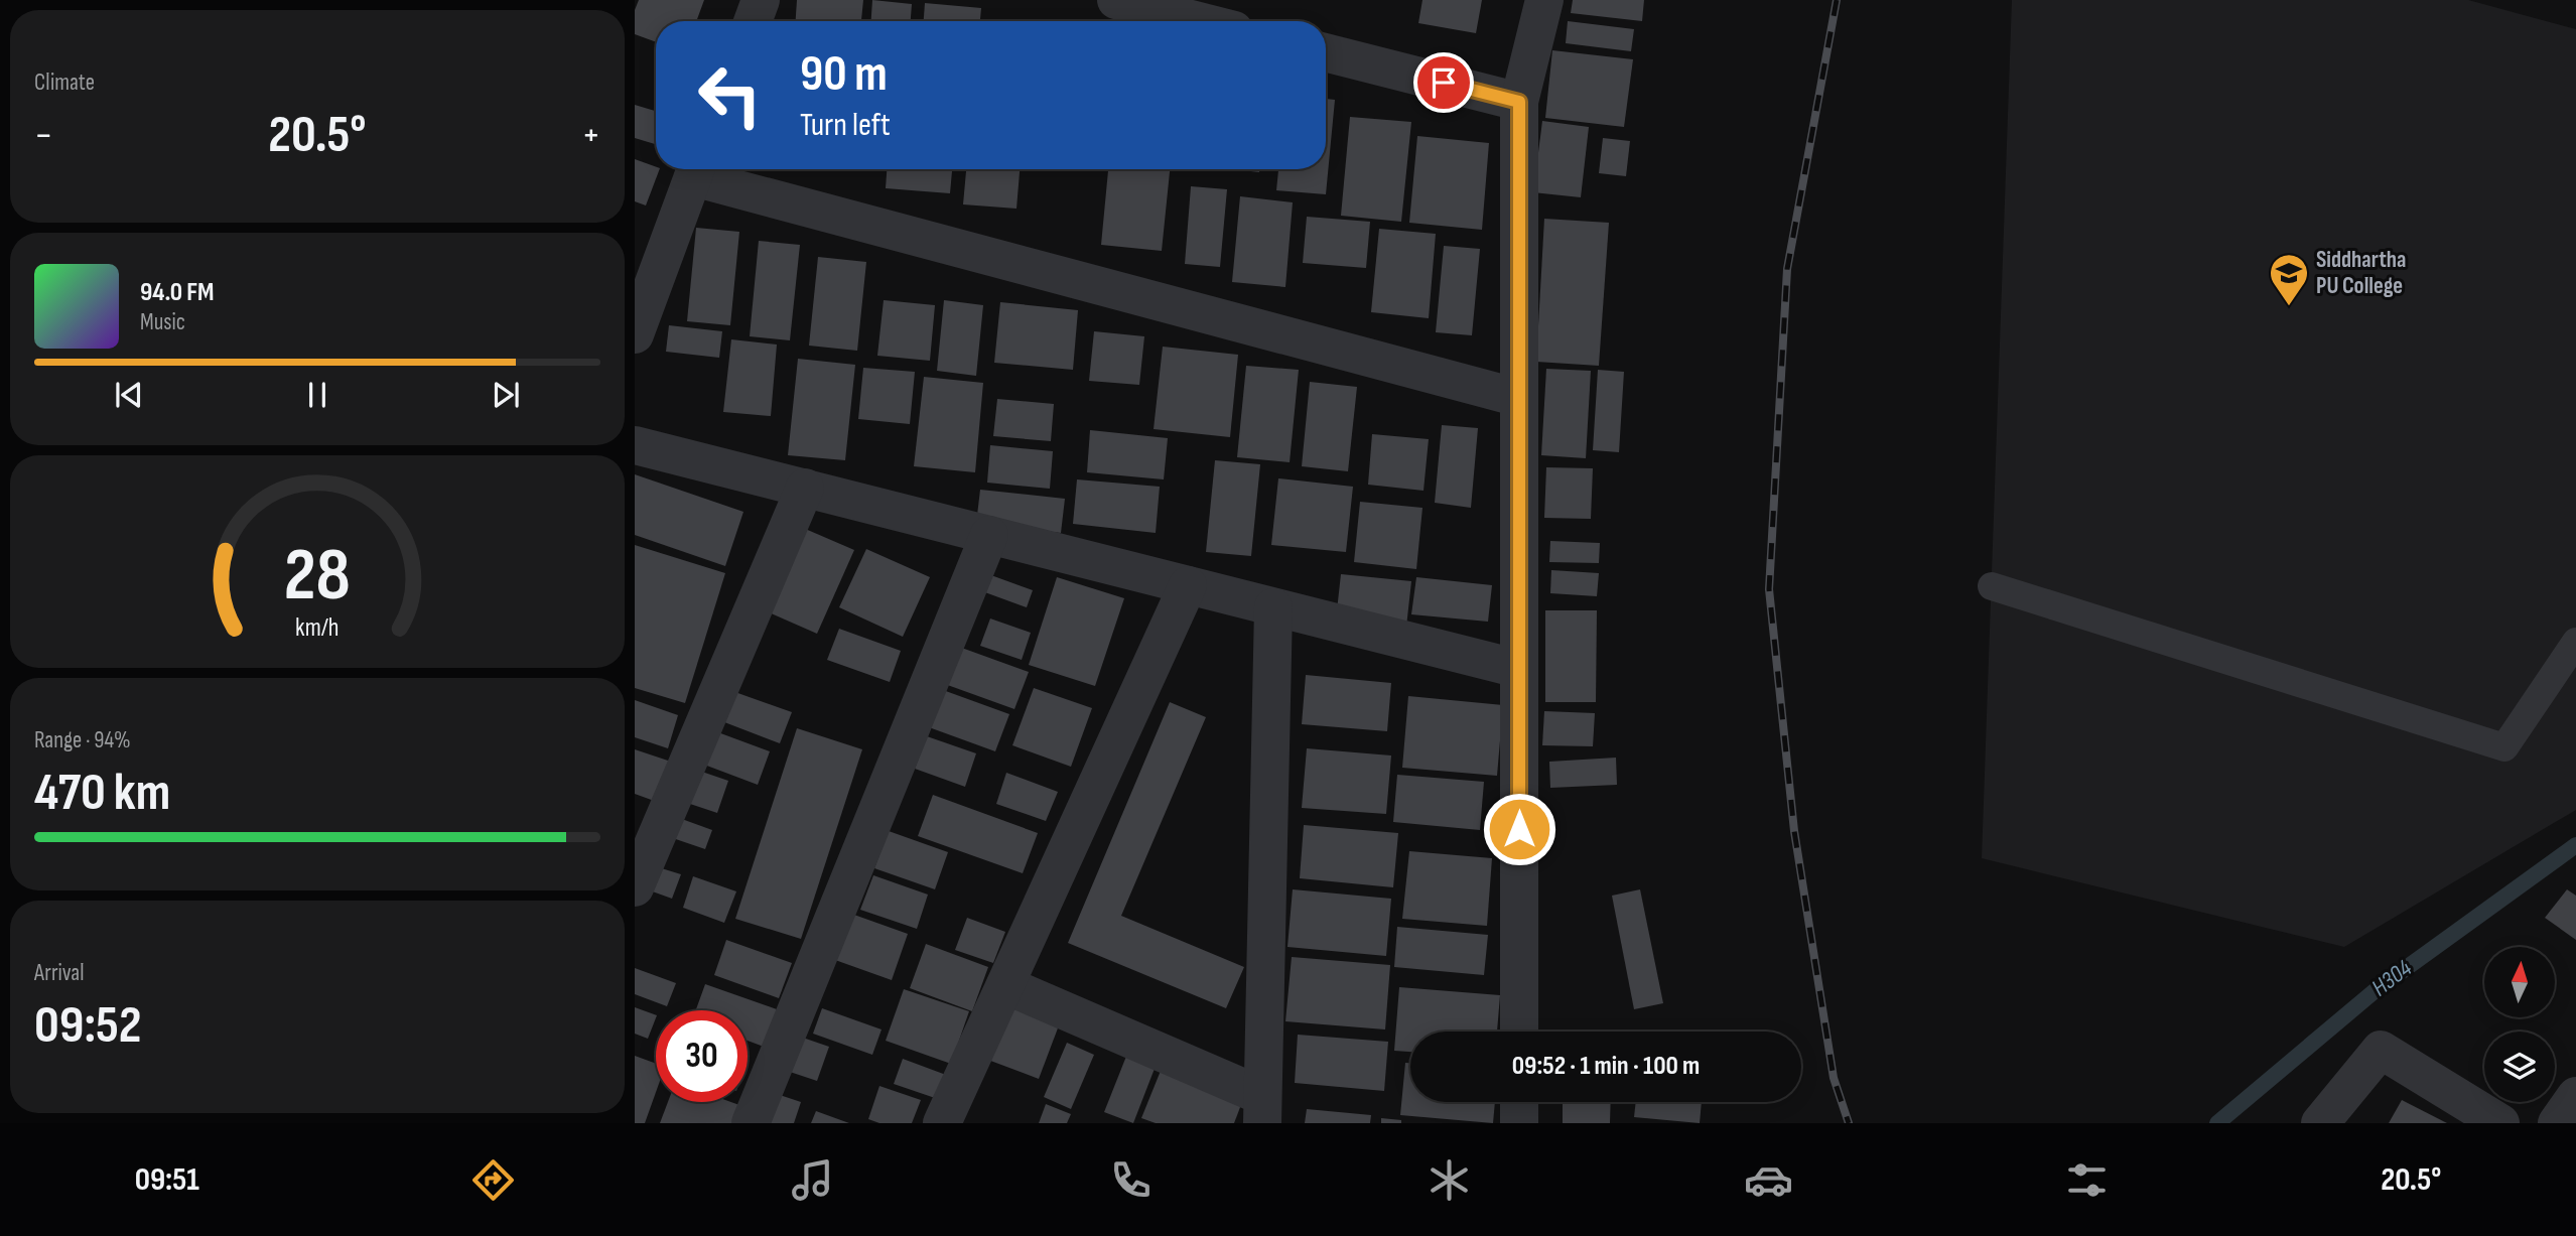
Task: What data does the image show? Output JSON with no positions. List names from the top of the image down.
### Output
{
  "water": ["H304"],
  "places": {
    "school or university": ["Siddhartha PU College"]
  },
  "north": "top",
  "page": {
    "tile": [
      "Climate",
      ["Range · 94%", "470 km"],
      ["Arrival", "09:52"]
    ],
    "turn": ["90 m", "Turn left"],
    "heat": ["−", "20.5°", "+"],
    "song": ["94.0 FM", "Music"],
    "limit": "30",
    "trip": "09:52 · 1 min · 100 m",
    "tabs": ["09:51", "20.5°"],
    "gauge": ["28", "km/h"]
  }
}
